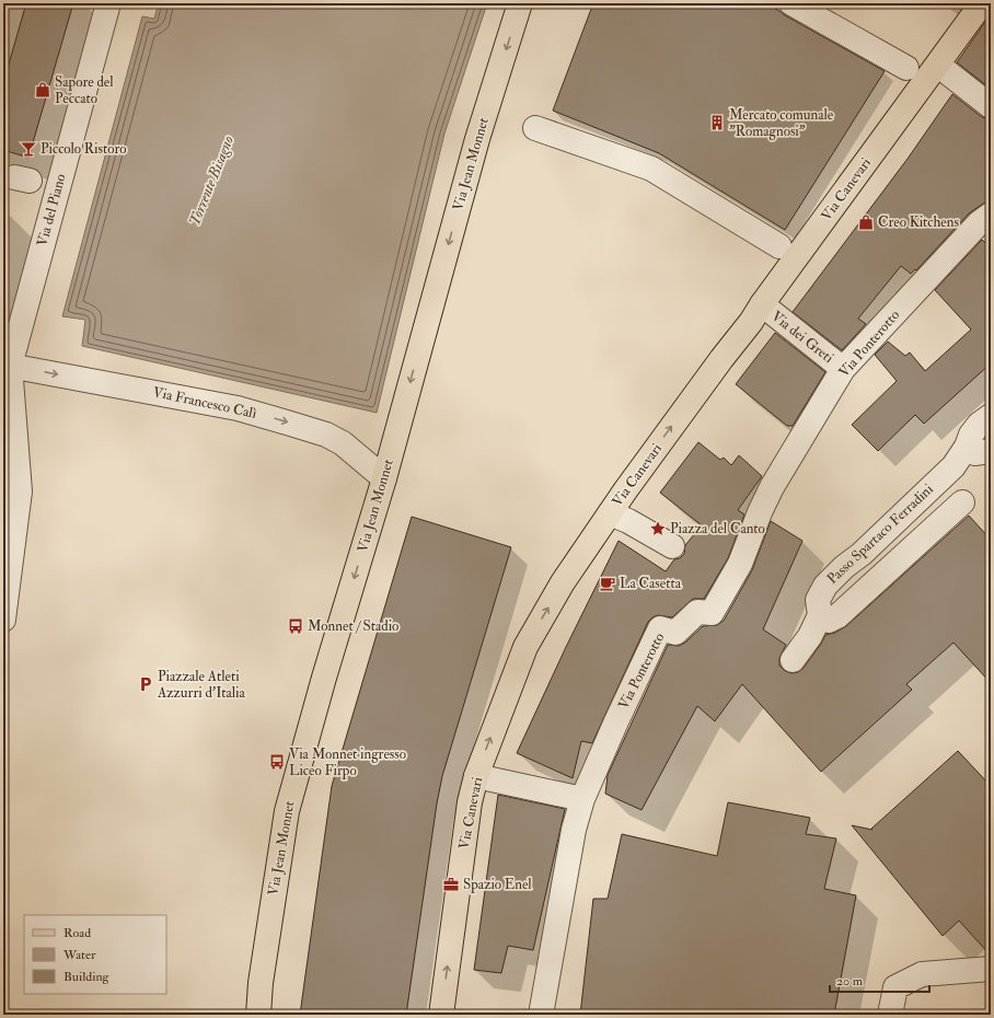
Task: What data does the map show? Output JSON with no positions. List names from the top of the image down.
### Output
{
  "streets": {
    "main road": ["Via Jean Monnet", "Via Canevari"],
    "street": [
      "Via del Piano",
      "Via dei Greti",
      "Via Ponterotto",
      "Via Francesco Calì",
      "Passo Spartaco Ferradini"
    ]
  },
  "crossings": [
    ["Via Jean Monnet", "Via Francesco Calì"],
    ["Via Canevari", "Via dei Greti"],
    ["Via del Piano", "Via Francesco Calì"],
    ["Via dei Greti", "Via Ponterotto"]
  ],
  "one_way": ["Via Jean Monnet", "Via Canevari", "Via Francesco Calì"],
  "water": ["Torrente Bisagno"],
  "places": {
    "shop": ["Sapore del Peccato", "Creo Kitchens"],
    "building": ["Mercato comunale \"Romagnosi\""],
    "bar": ["Piccolo Ristoro"],
    "place": ["Piazza del Canto"],
    "cafe": ["La Casetta"],
    "bus stop": ["Monnet / Stadio", "Via Monnet ingresso Liceo Firpo"],
    "parking": ["Piazzale Atleti Azzurri d'Italia"],
    "office": ["Spazio Enel"]
  },
  "legend": ["Road", "Water", "Building"],
  "scale_bar": "20 m"
}
